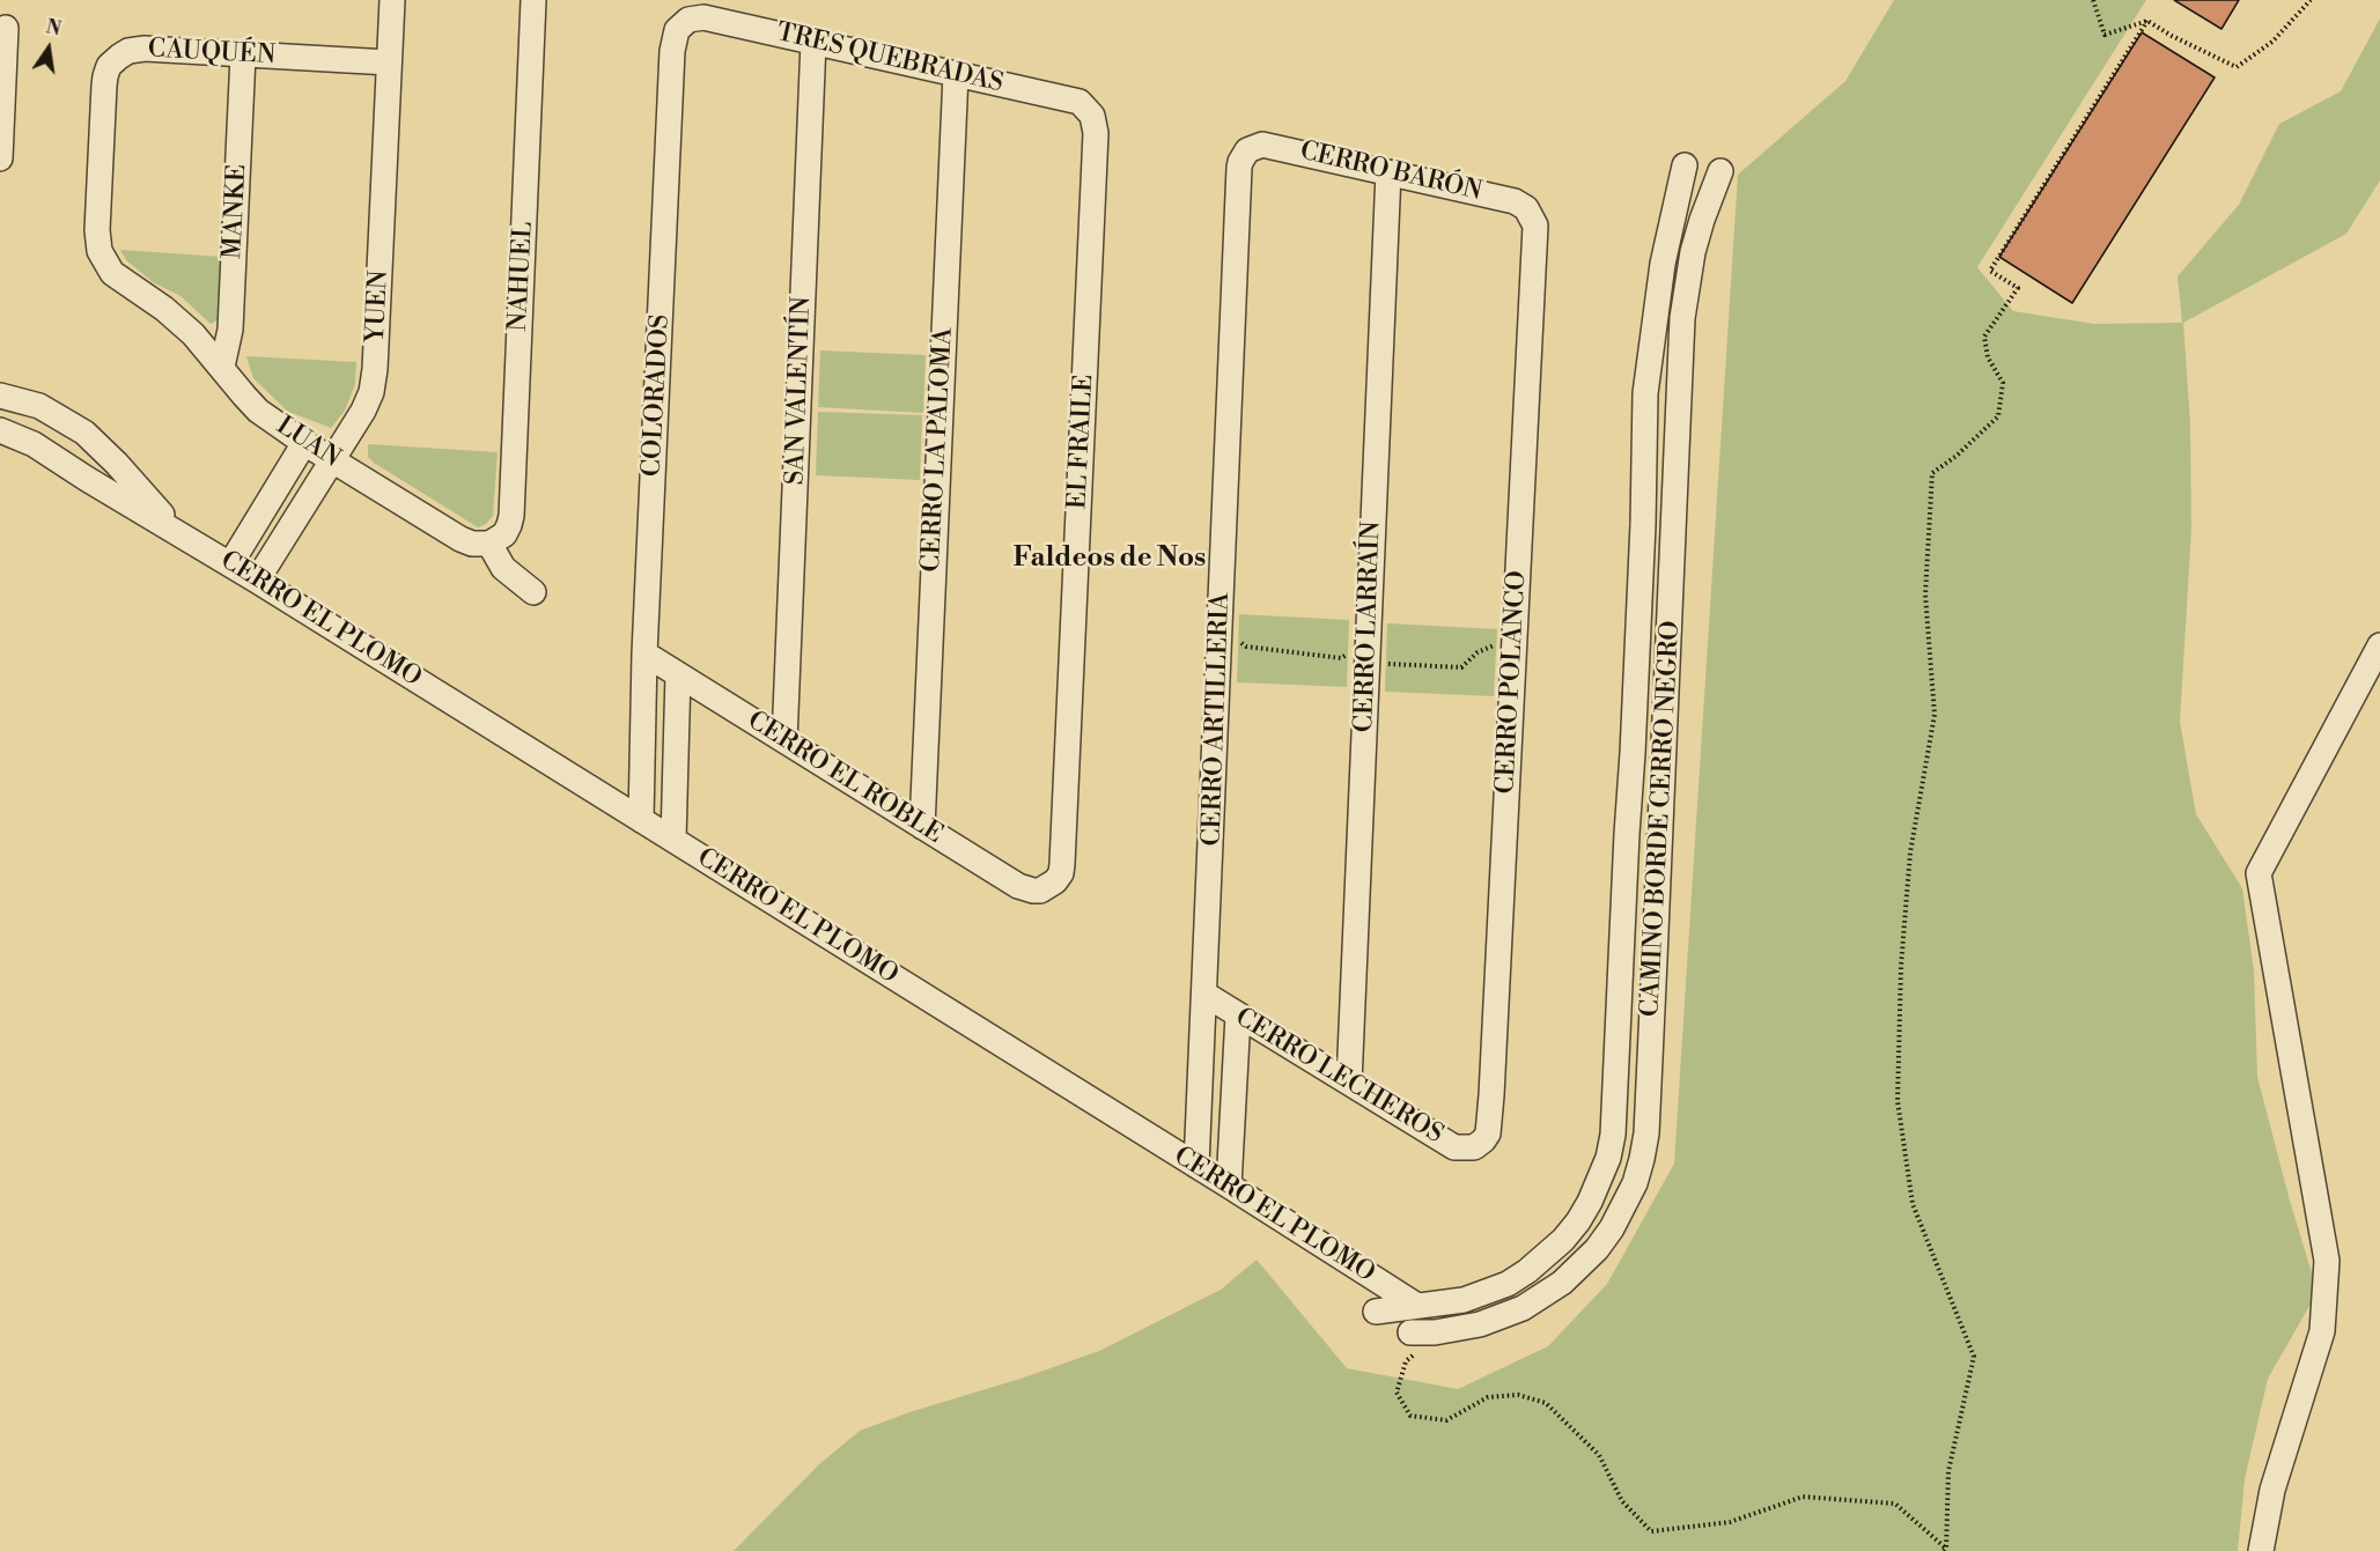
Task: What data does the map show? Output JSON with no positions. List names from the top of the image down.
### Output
{
  "streets": {
    "street": [
      "CAUQUÉN",
      "TRES QUEBRADAS",
      "CERRO BARÓN",
      "MANKE",
      "NAHUEL",
      "YUEN",
      "SAN VALENTÍN",
      "COLORADOS",
      "EL FRAILE",
      "LUAN",
      "CERRO LA PALOMA",
      "CERRO EL PLOMO",
      "CERRO LARRAÍN",
      "CERRO POLANCO",
      "CERRO ARTILLERIA",
      "CERRO EL ROBLE",
      "CAMINO BORDE CERRO NEGRO",
      "CERRO LECHEROS"
    ]
  },
  "crossings": [
    ["CAUQUÉN", "MANKE"],
    ["CAUQUÉN", "YUEN"],
    ["CAUQUÉN", "LUAN"],
    ["TRES QUEBRADAS", "SAN VALENTÍN"],
    ["TRES QUEBRADAS", "COLORADOS"],
    ["TRES QUEBRADAS", "EL FRAILE"],
    ["TRES QUEBRADAS", "CERRO LA PALOMA"],
    ["CERRO BARÓN", "CERRO LARRAÍN"],
    ["CERRO BARÓN", "CERRO POLANCO"],
    ["CERRO BARÓN", "CERRO ARTILLERIA"],
    ["MANKE", "LUAN"],
    ["NAHUEL", "LUAN"],
    ["YUEN", "LUAN"],
    ["YUEN", "CERRO EL PLOMO"],
    ["SAN VALENTÍN", "CERRO EL ROBLE"],
    ["COLORADOS", "CERRO EL PLOMO"],
    ["COLORADOS", "CERRO EL ROBLE"],
    ["EL FRAILE", "CERRO EL ROBLE"],
    ["CERRO LA PALOMA", "CERRO EL ROBLE"],
    ["CERRO EL PLOMO", "CERRO ARTILLERIA"],
    ["CERRO EL PLOMO", "CAMINO BORDE CERRO NEGRO"],
    ["CERRO LARRAÍN", "CERRO LECHEROS"],
    ["CERRO POLANCO", "CERRO LECHEROS"],
    ["CERRO ARTILLERIA", "CERRO LECHEROS"]
  ],
  "districts": ["Faldeos de Nos"],
  "north": "top"
}
